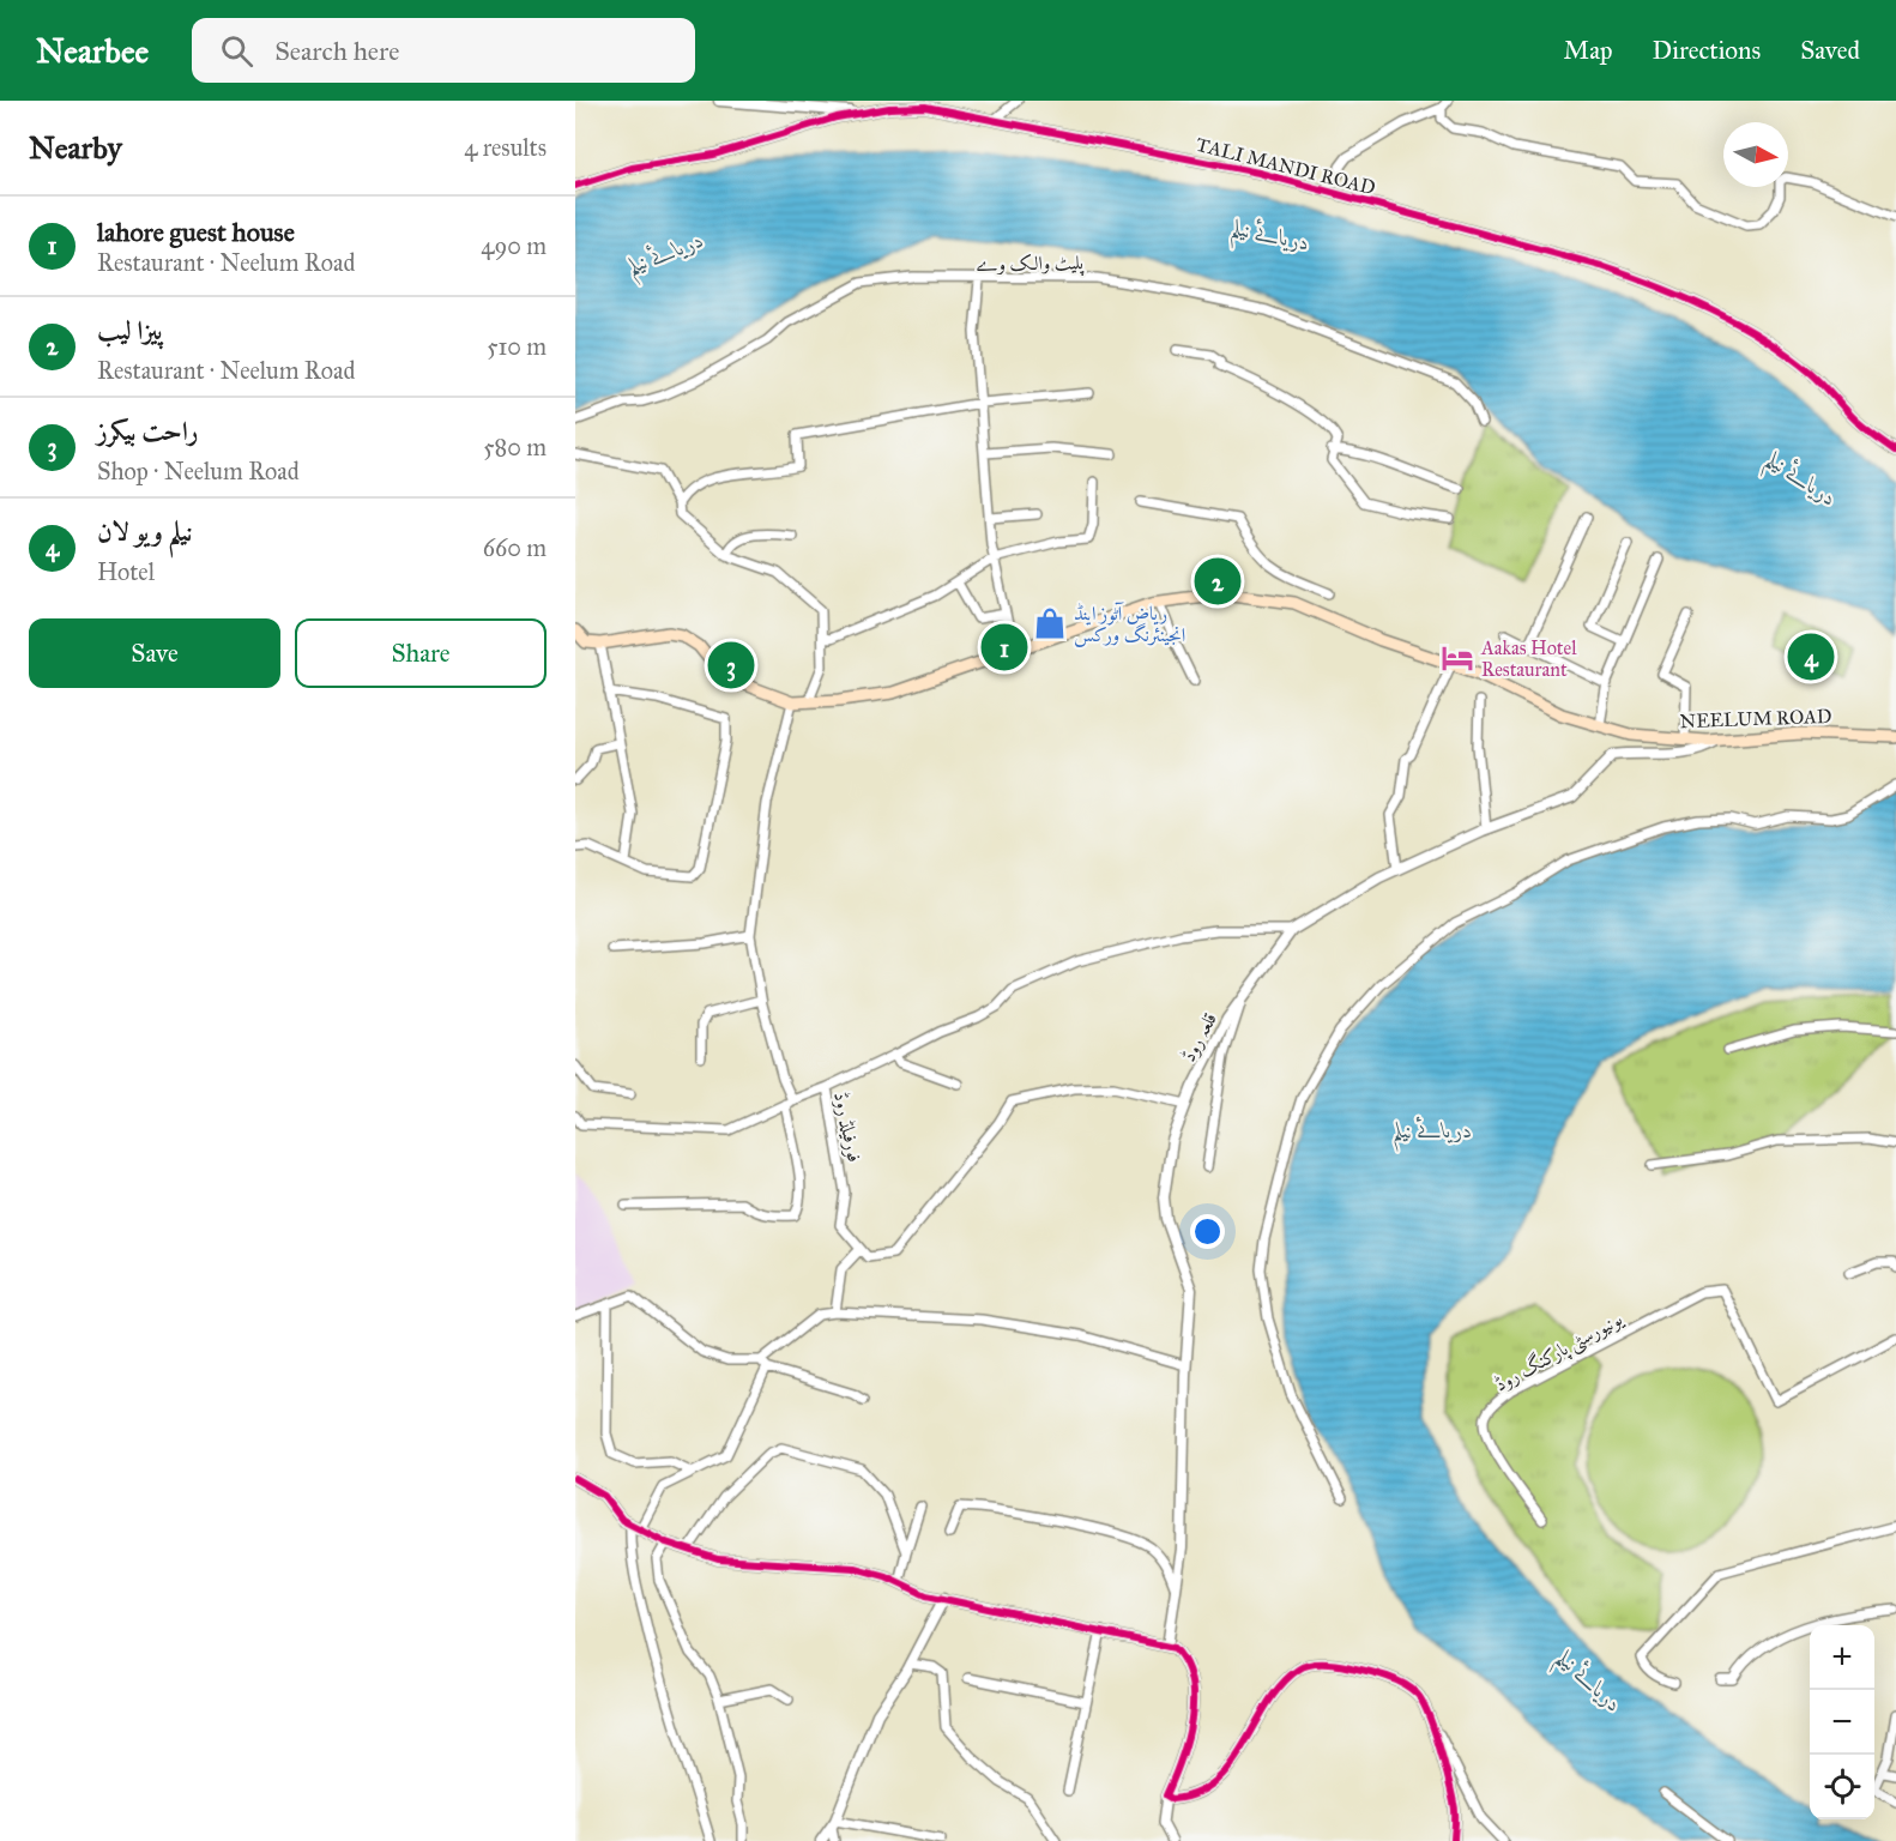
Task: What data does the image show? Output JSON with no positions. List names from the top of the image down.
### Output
{
  "streets": {
    "main road": ["NEELUM ROAD"],
    "street": [
      "TALI MANDI ROAD",
      "پلیٹ والک وے",
      "قلعہ روڈ",
      "فورفیلڈ روڈ",
      "یونیورسٹی پارکنگ روڈ"
    ]
  },
  "crossings": [
    ["NEELUM ROAD", "قلعہ روڈ"]
  ],
  "water": ["دریائے نیلم"],
  "places": {
    "shop": ["ریاض آٹوز اینڈ انجینئرنگ ورکس"],
    "hotel": ["Aakas Hotel Restaurant"]
  },
  "north": "right",
  "page": {
    "header": "Nearbee",
    "search": "Search here",
    "nav": ["Map", "Directions", "Saved"],
    "heading": ["Nearby", "4 results"],
    "list": [
      {
        "mark": "1",
        "name": "lahore guest house",
        "note": "Restaurant · Neelum Road",
        "value": "490 m"
      },
      {
        "mark": "2",
        "name": "پیزا لیب",
        "note": "Restaurant · Neelum Road",
        "value": "510 m"
      },
      {
        "mark": "3",
        "name": "راحت بیکرز",
        "note": "Shop · Neelum Road",
        "value": "580 m"
      },
      {
        "mark": "4",
        "name": "نیلم ویو لان",
        "note": "Hotel",
        "value": "660 m"
      }
    ],
    "pins": [
      "2",
      "1",
      "4",
      "3"
    ],
    "buttons": ["Save", "Share"],
    "map_buttons": ["+", "−"]
  }
}
